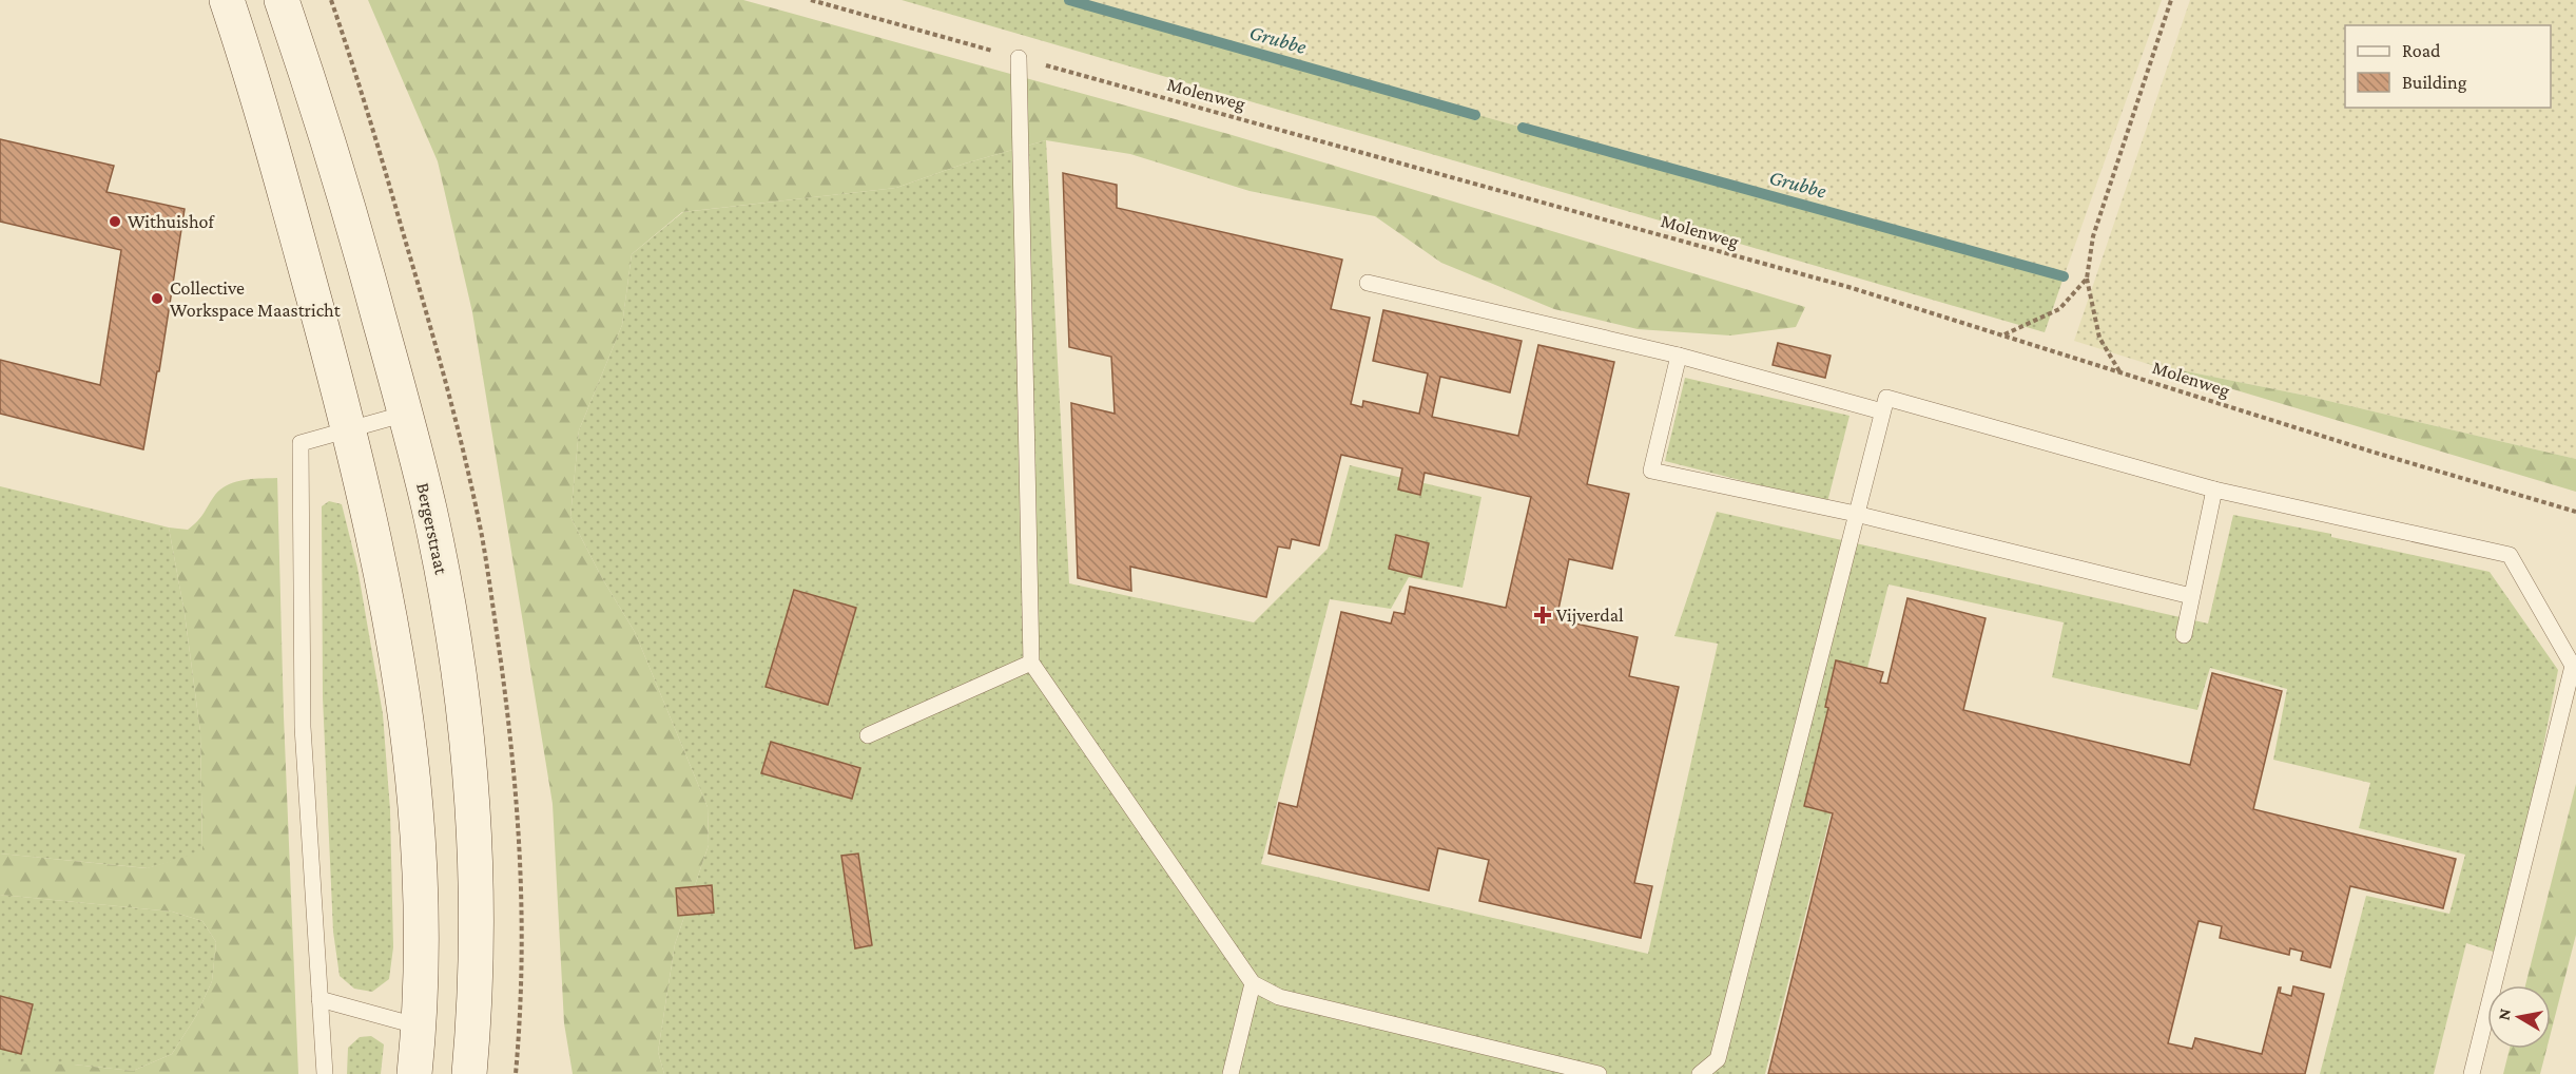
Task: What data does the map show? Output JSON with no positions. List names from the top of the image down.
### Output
{
  "streets": {
    "main road": ["Bergerstraat"],
    "path": ["Molenweg"]
  },
  "water": ["Grubbe"],
  "places": {
    "other": ["Withuishof", "Collective Workspace Maastricht"],
    "health": ["Vijverdal"]
  },
  "legend": ["Road", "Building"],
  "north": "left"
}
